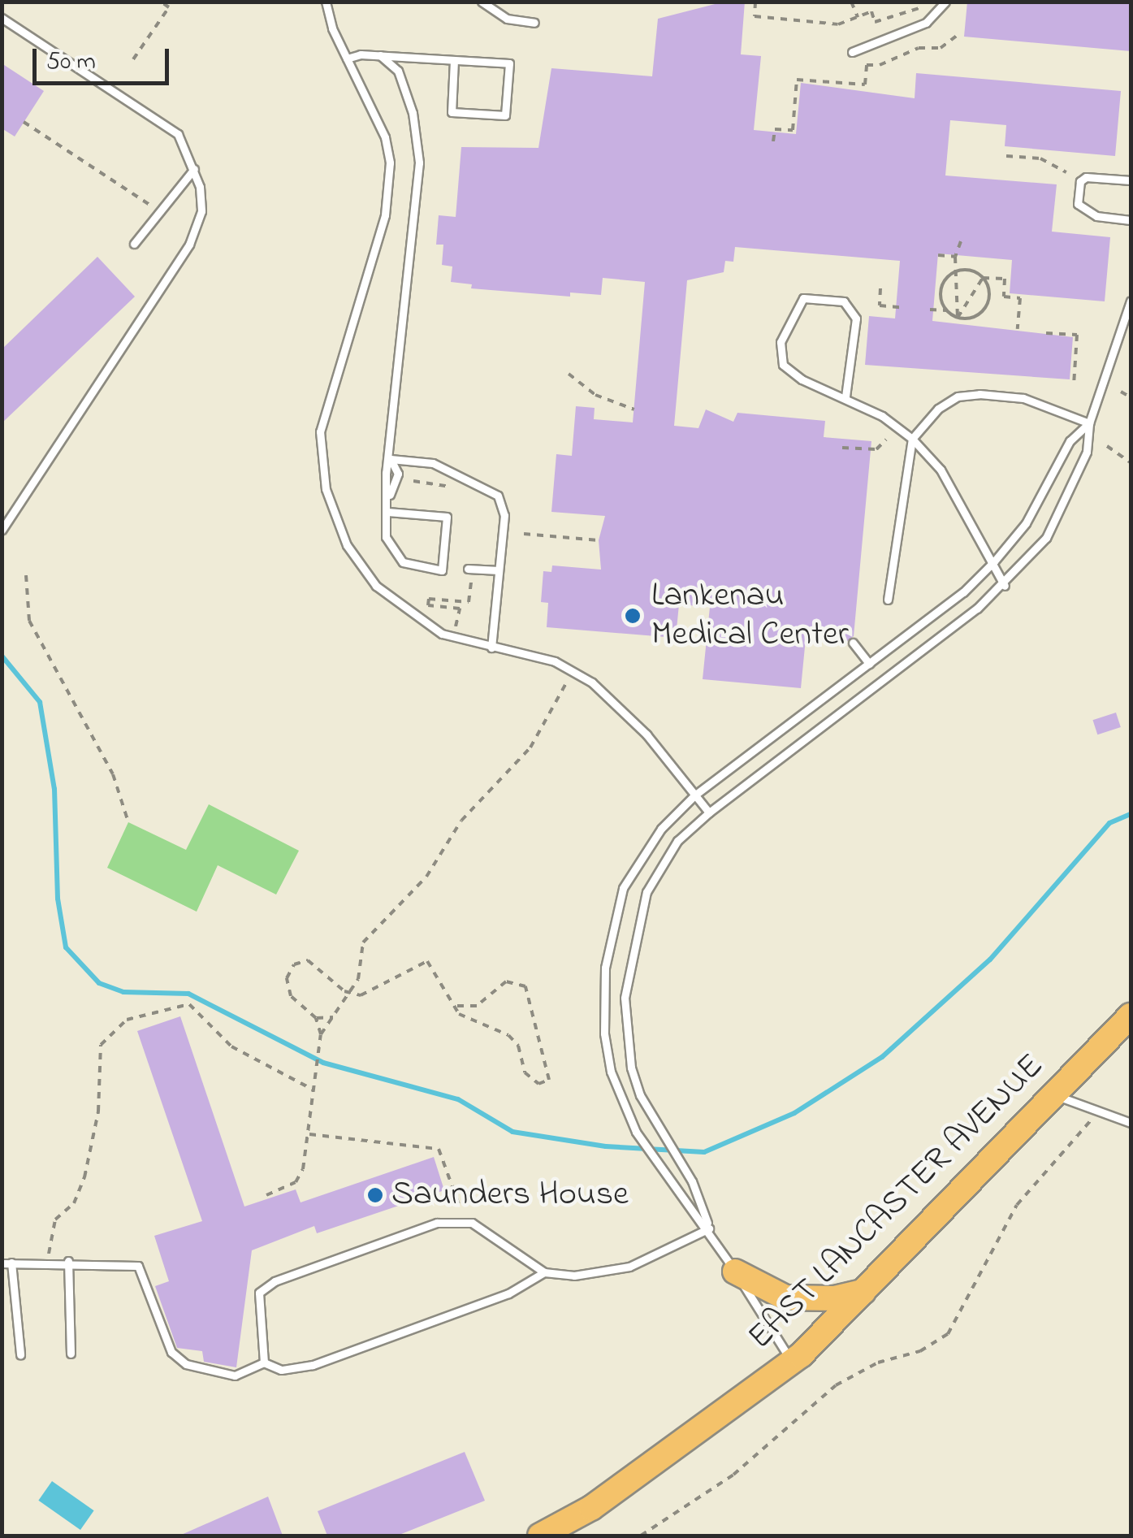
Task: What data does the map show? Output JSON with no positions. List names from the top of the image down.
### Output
{
  "streets": {
    "highway": ["EAST LANCASTER AVENUE"]
  },
  "places": ["Lankenau Medical Center", "Saunders House"],
  "scale_bar": "50 m"
}
